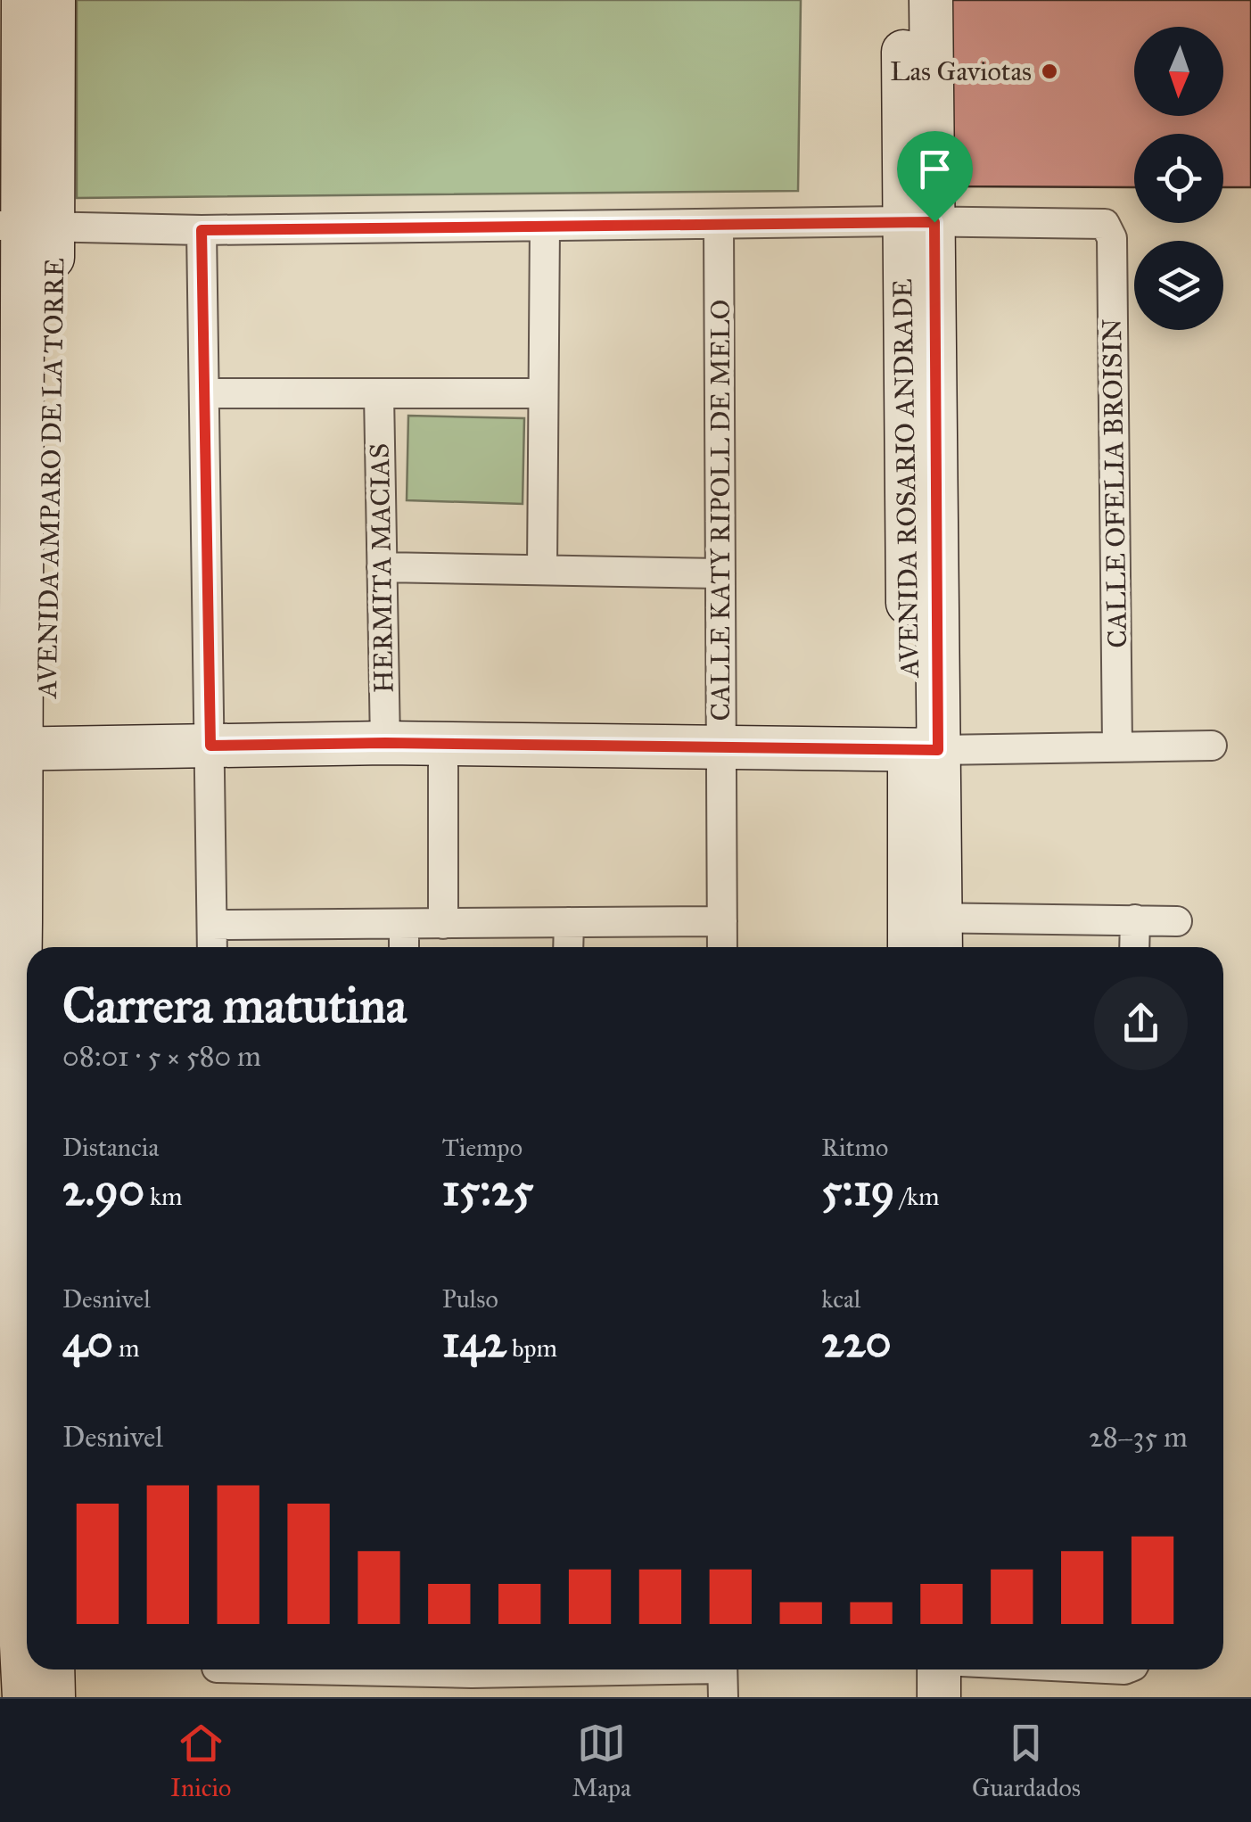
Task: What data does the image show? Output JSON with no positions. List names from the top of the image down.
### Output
{
  "streets": {
    "street": [
      "AVENIDA AMPARO DE LA TORRE",
      "AVENIDA ROSARIO ANDRADE",
      "CALLE OFELIA BROISIN",
      "CALLE KATY RIPOLL DE MELO",
      "HERMITA MACIAS"
    ]
  },
  "crossings": [
    ["AVENIDA ROSARIO ANDRADE", "CALLE OFELIA BROISIN"]
  ],
  "places": ["Las Gaviotas"],
  "north": "bottom",
  "page": {
    "heading": ["Carrera matutina", "08:01 · 5 × 580 m"],
    "stats": [
      ["Distancia", "2.90 km"],
      ["Tiempo", "15:25"],
      ["Ritmo", "5:19 /km"],
      ["Desnivel", "40 m"],
      ["Pulso", "142 bpm"],
      ["kcal", "220"]
    ],
    "chart": ["Desnivel", "28–35 m"],
    "tabs": ["Inicio", "Mapa", "Guardados"]
  }
}
